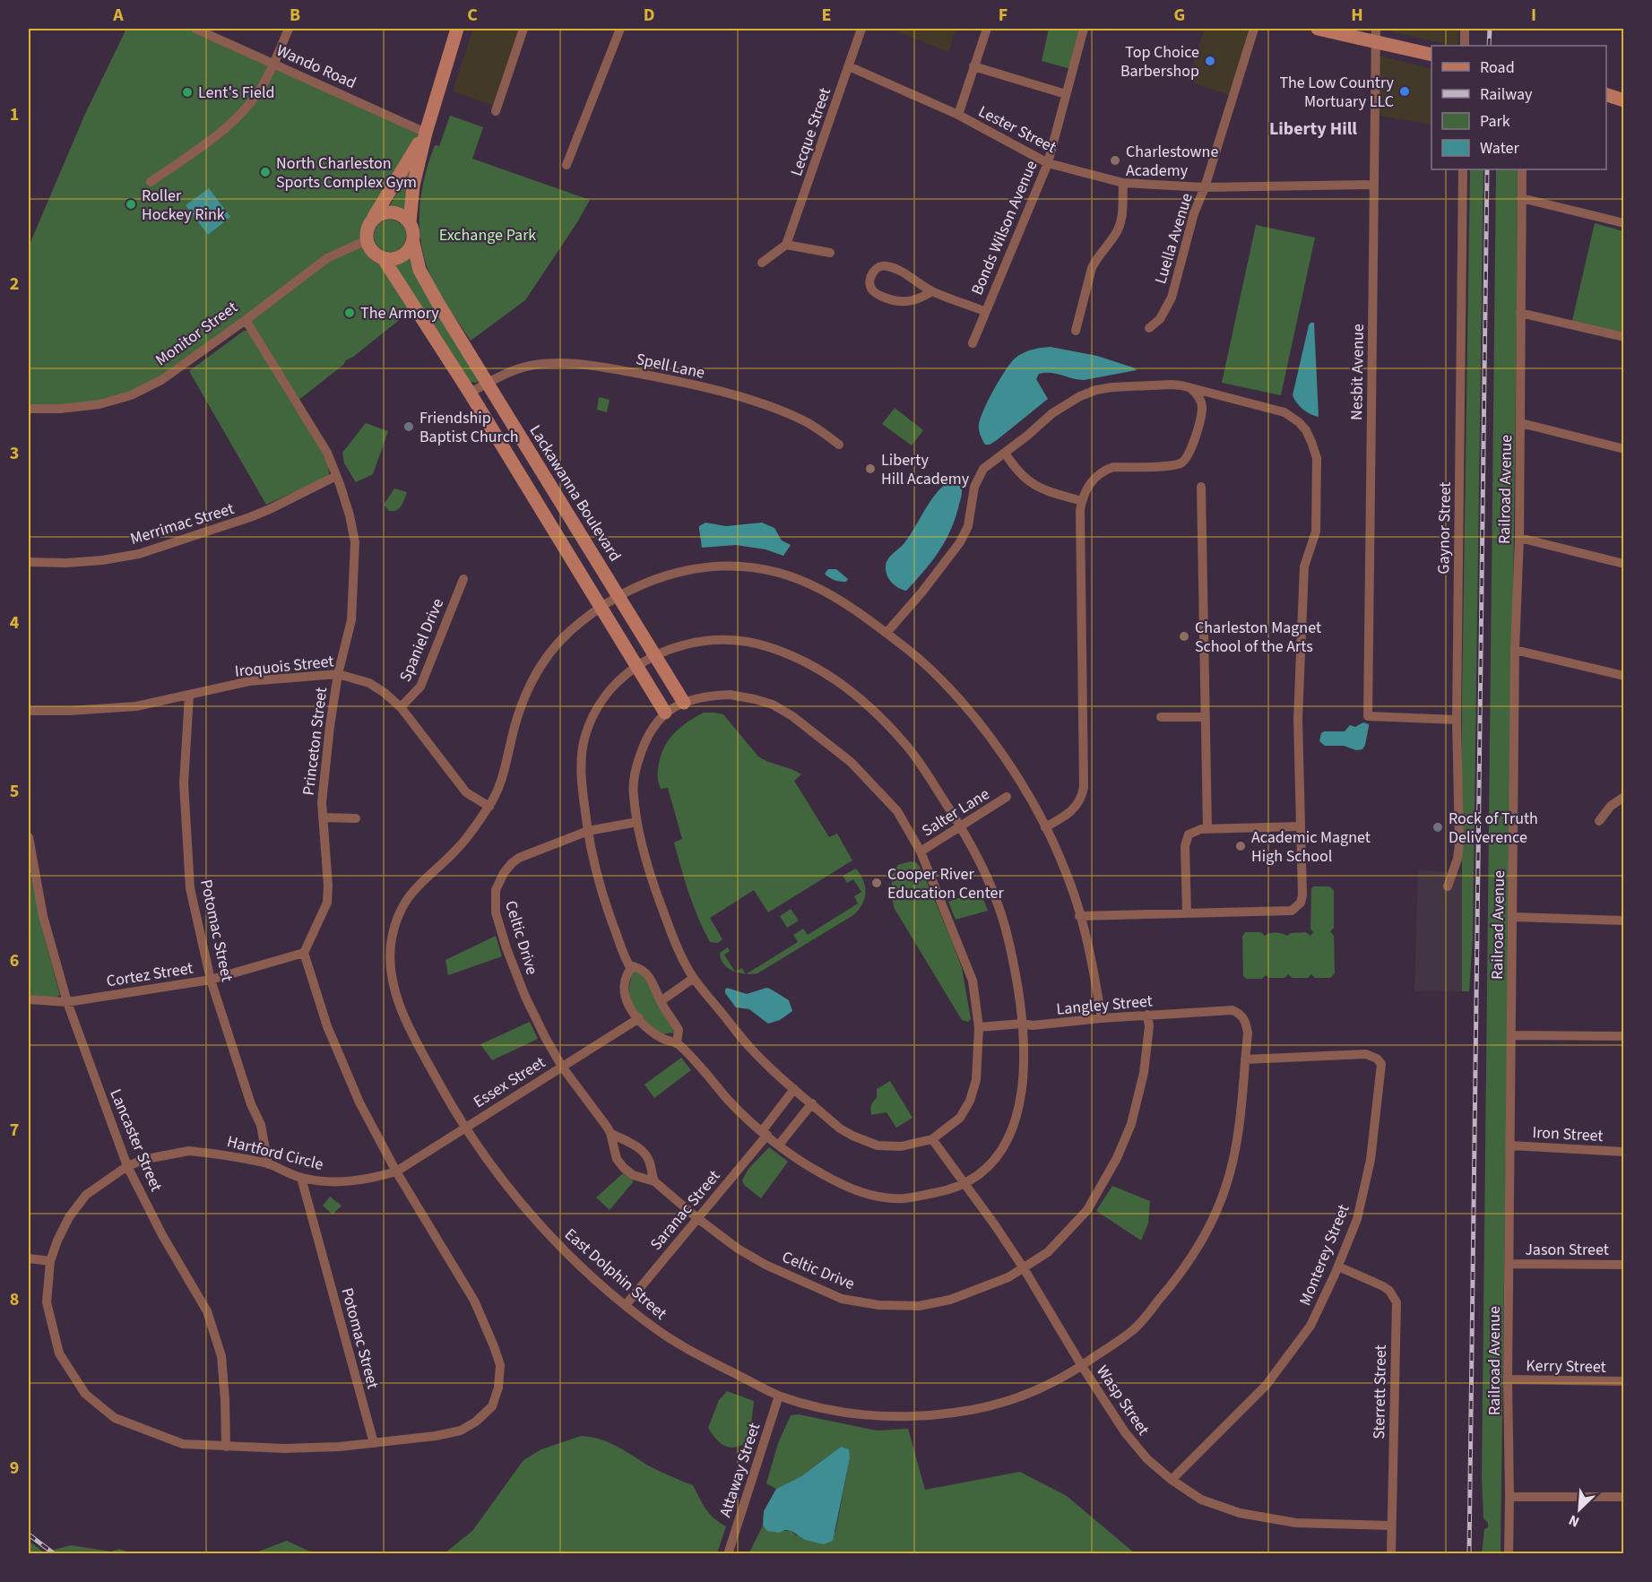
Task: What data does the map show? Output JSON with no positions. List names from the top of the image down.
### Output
{
  "streets": {
    "street": [
      "Wando Road",
      "Lester Street",
      "Lecque Street",
      "Bonds Wilson Avenue",
      "Luella Avenue",
      "Monitor Street",
      "Spell Lane",
      "Nesbit Avenue",
      "Railroad Avenue",
      "Lackawanna Boulevard",
      "Merrimac Street",
      "Gaynor Street",
      "Spaniel Drive",
      "Iroquois Street",
      "Princeton Street",
      "Salter Lane",
      "Potomac Street",
      "Celtic Drive",
      "Cortez Street",
      "Langley Street",
      "Essex Street",
      "Iron Street",
      "Lancaster Street",
      "Hartford Circle",
      "Saranac Street",
      "Jason Street",
      "Monterey Street",
      "East Dolphin Street",
      "Kerry Street",
      "Sterrett Street",
      "Wasp Street",
      "Attaway Street"
    ]
  },
  "crossings": [
    ["Lester Street", "Lecque Street"],
    ["Lester Street", "Bonds Wilson Avenue"],
    ["Lester Street", "Luella Avenue"],
    ["Lester Street", "Nesbit Avenue"],
    ["Monitor Street", "Lackawanna Boulevard"],
    ["Monitor Street", "Princeton Street"],
    ["Spell Lane", "Lackawanna Boulevard"],
    ["Nesbit Avenue", "Gaynor Street"],
    ["Railroad Avenue", "Iron Street"],
    ["Railroad Avenue", "Jason Street"],
    ["Railroad Avenue", "Kerry Street"],
    ["Lackawanna Boulevard", "East Dolphin Street"],
    ["Merrimac Street", "Princeton Street"],
    ["Spaniel Drive", "Iroquois Street"],
    ["Iroquois Street", "Princeton Street"],
    ["Iroquois Street", "Potomac Street"],
    ["Iroquois Street", "East Dolphin Street"],
    ["Princeton Street", "Cortez Street"],
    ["Potomac Street", "Cortez Street"],
    ["Potomac Street", "Hartford Circle"],
    ["Celtic Drive", "Langley Street"],
    ["Celtic Drive", "Essex Street"],
    ["Celtic Drive", "Saranac Street"],
    ["Celtic Drive", "Wasp Street"],
    ["Cortez Street", "Lancaster Street"],
    ["Langley Street", "East Dolphin Street"],
    ["Essex Street", "Hartford Circle"],
    ["Essex Street", "East Dolphin Street"],
    ["Lancaster Street", "Hartford Circle"],
    ["Saranac Street", "East Dolphin Street"],
    ["Monterey Street", "East Dolphin Street"],
    ["Monterey Street", "Sterrett Street"],
    ["Monterey Street", "Wasp Street"],
    ["East Dolphin Street", "Wasp Street"],
    ["East Dolphin Street", "Attaway Street"],
    ["Sterrett Street", "Wasp Street"]
  ],
  "districts": ["Liberty Hill"],
  "parks": ["Exchange Park"],
  "places": [
    "Top Choice Barbershop",
    "The Low Country Mortuary LLC",
    "Lent's Field",
    "Charlestowne Academy",
    "North Charleston Sports Complex Gym",
    "Roller Hockey Rink",
    "The Armory",
    "Friendship Baptist Church",
    "Liberty Hill Academy",
    "Charleston Magnet School of the Arts",
    "Rock of Truth Deliverence",
    "Academic Magnet High School",
    "Cooper River Education Center"
  ],
  "legend": [
    "Road",
    "Railway",
    "Park",
    "Water"
  ],
  "north": "bottom left",
  "grid": {
    "columns": [
      "A",
      "B",
      "C",
      "D",
      "E",
      "F",
      "G",
      "H",
      "I"
    ],
    "rows": [
      "1",
      "2",
      "3",
      "4",
      "5",
      "6",
      "7",
      "8",
      "9"
    ]
  }
}
